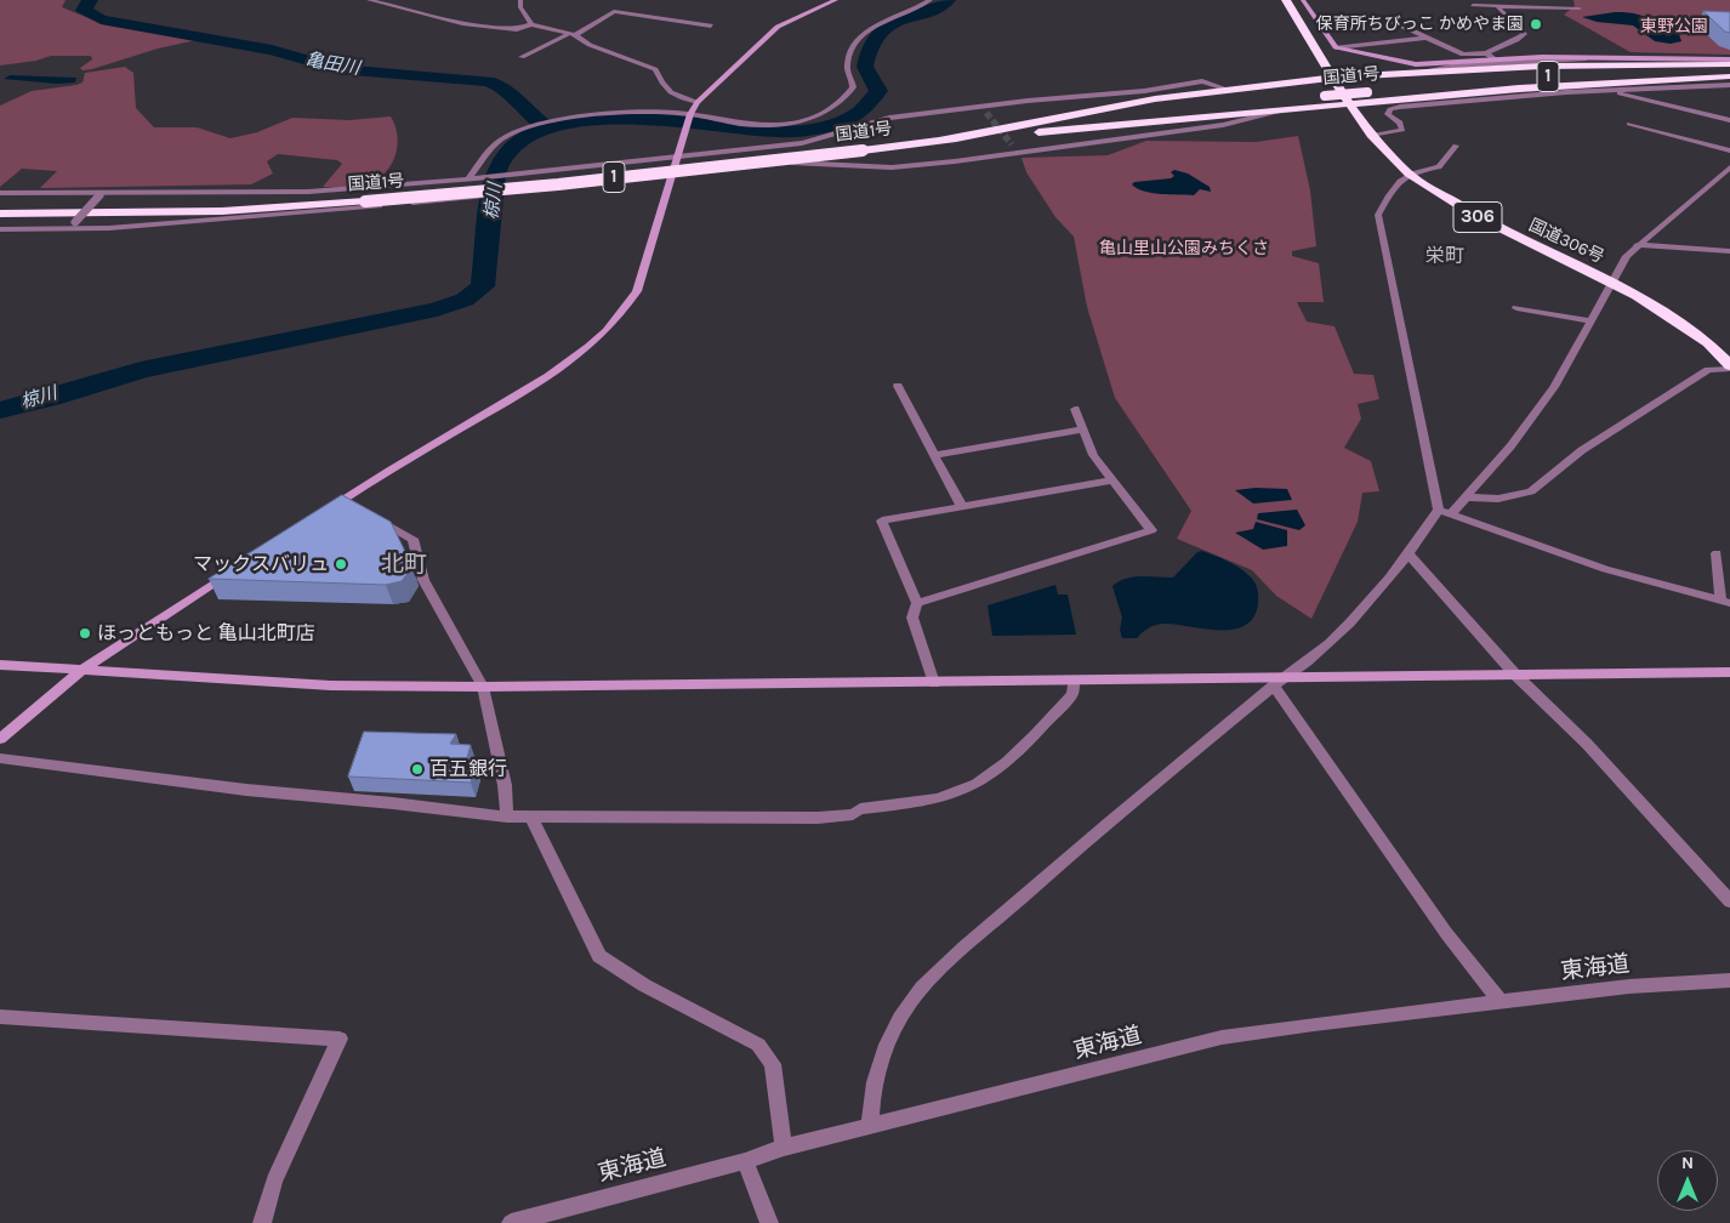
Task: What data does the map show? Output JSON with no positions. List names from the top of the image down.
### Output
{
  "streets": {
    "highway": [
      "国道1号",
      "1",
      "306",
      "国道306号"
    ],
    "street": ["東海道"]
  },
  "districts": ["栄町", "北町"],
  "water": ["亀田川", "椋川"],
  "parks": ["東野公園", "亀山里山公園みちくさ"],
  "places": [
    "保育所ちびっこ かめやま園",
    "マックスバリュ",
    "ほっともっと 亀山北町店",
    "百五銀行"
  ],
  "north": "top"
}
